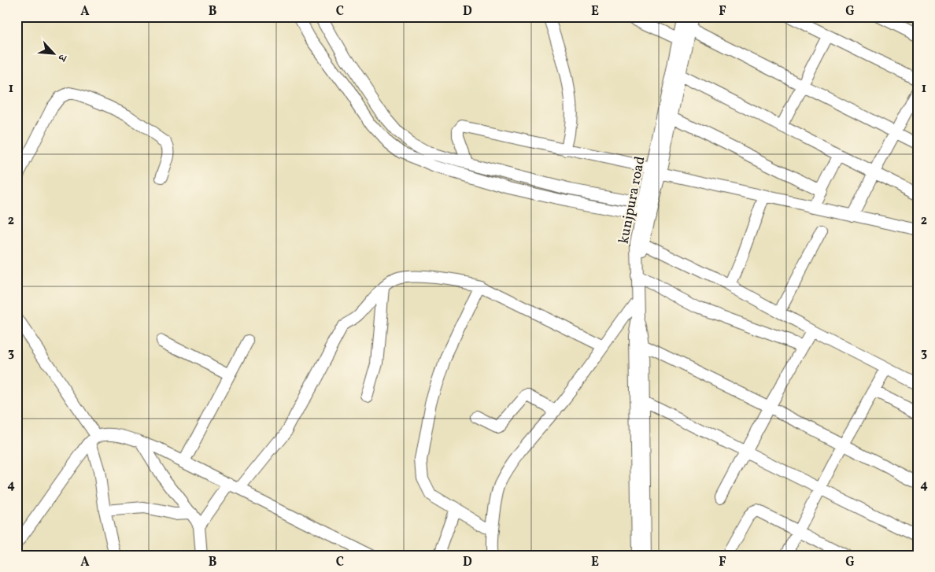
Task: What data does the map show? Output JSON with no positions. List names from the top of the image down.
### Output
{
  "streets": {
    "street": ["kunjpura road"]
  },
  "north": "bottom right",
  "grid": {
    "columns": [
      "A",
      "B",
      "C",
      "D",
      "E",
      "F",
      "G"
    ],
    "rows": [
      "1",
      "2",
      "3",
      "4"
    ]
  }
}
